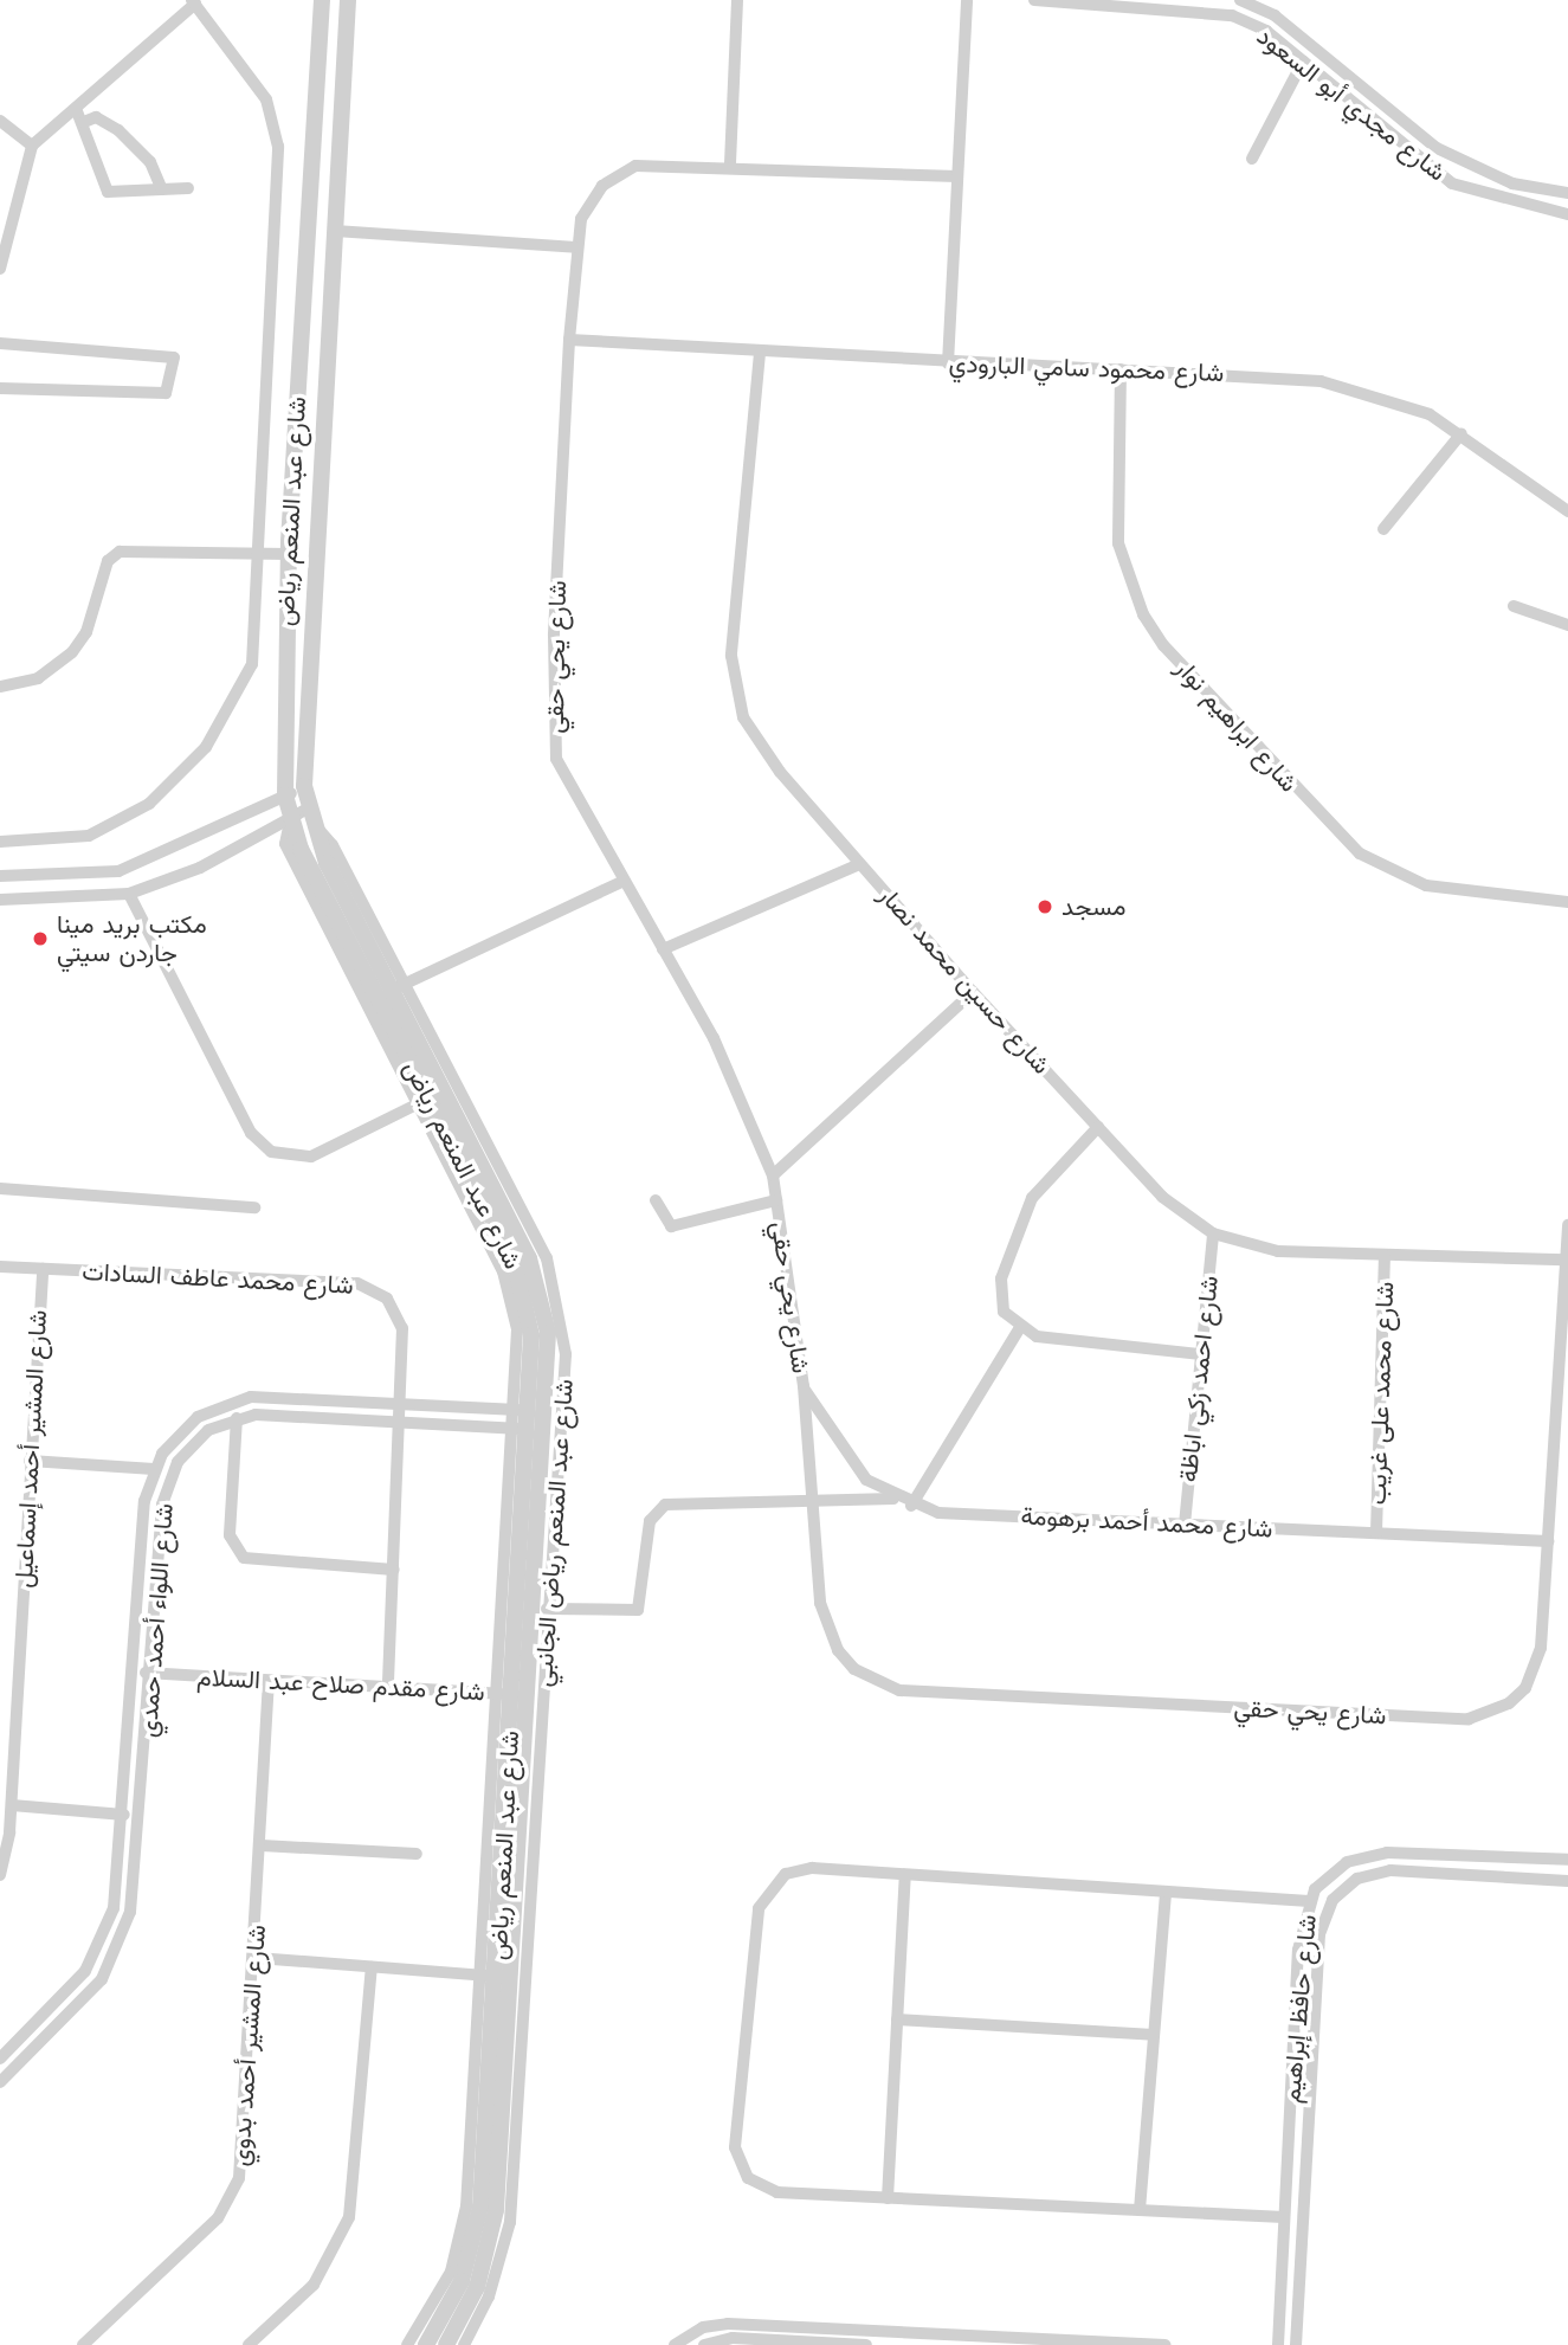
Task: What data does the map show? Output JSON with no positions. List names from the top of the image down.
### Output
{
  "streets": {
    "street": [
      "شارع مجدي أبو السعود",
      "شارع محمود سامي البارودي",
      "شارع عبد المنعم رياض",
      "شارع يحي حقي",
      "شارع ابراهيم نوار",
      "شارع حسين محمد نصار",
      "شارع محمد عاطف السادات",
      "شارع احمد زكي اباظة",
      "شارع محمد على غريب",
      "شارع المشير أحمد إسماعيل",
      "شارع محمد أحمد برهومة",
      "شارع عبد المنعم رياض الجانبي",
      "شارع اللواء أحمد حمدي",
      "شارع مقدم صلاح عبد السلام",
      "شارع حافظ إبراهيم",
      "شارع المشير أحمد بدوي"
    ]
  },
  "crossings": [
    ["شارع محمود سامي البارودي", "شارع يحي حقي"],
    ["شارع محمود سامي البارودي", "شارع ابراهيم نوار"],
    ["شارع محمود سامي البارودي", "شارع حسين محمد نصار"],
    ["شارع عبد المنعم رياض", "شارع عبد المنعم رياض الجانبي"],
    ["شارع عبد المنعم رياض", "شارع اللواء أحمد حمدي"],
    ["شارع يحي حقي", "شارع حسين محمد نصار"],
    ["شارع يحي حقي", "شارع محمد أحمد برهومة"],
    ["شارع حسين محمد نصار", "شارع احمد زكي اباظة"],
    ["شارع حسين محمد نصار", "شارع محمد على غريب"],
    ["شارع محمد عاطف السادات", "شارع المشير أحمد إسماعيل"],
    ["شارع محمد عاطف السادات", "شارع اللواء أحمد حمدي"],
    ["شارع محمد عاطف السادات", "شارع مقدم صلاح عبد السلام"],
    ["شارع احمد زكي اباظة", "شارع محمد أحمد برهومة"],
    ["شارع محمد على غريب", "شارع محمد أحمد برهومة"],
    ["شارع عبد المنعم رياض الجانبي", "شارع اللواء أحمد حمدي"],
    ["شارع عبد المنعم رياض الجانبي", "شارع مقدم صلاح عبد السلام"],
    ["شارع اللواء أحمد حمدي", "شارع مقدم صلاح عبد السلام"],
    ["شارع مقدم صلاح عبد السلام", "شارع المشير أحمد بدوي"]
  ],
  "places": ["مسجد", "مكتب بريد مينا جاردن سيتي"]
}
